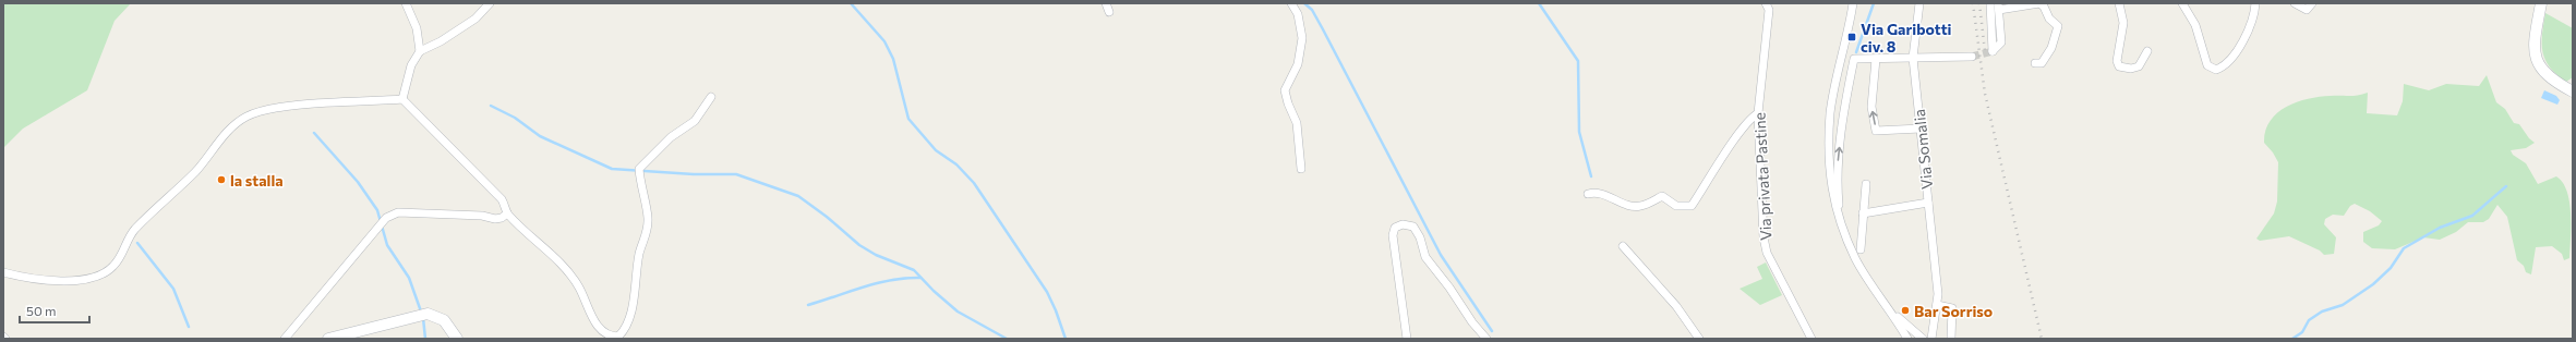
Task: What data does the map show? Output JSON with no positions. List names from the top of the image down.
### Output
{
  "streets": {
    "street": ["Via Somalia", "Via privata Pastine"]
  },
  "places": {
    "transit": ["Via Garibotti civ. 8"],
    "other": ["la stalla", "Bar Sorriso"]
  },
  "scale_bar": "50 m"
}
